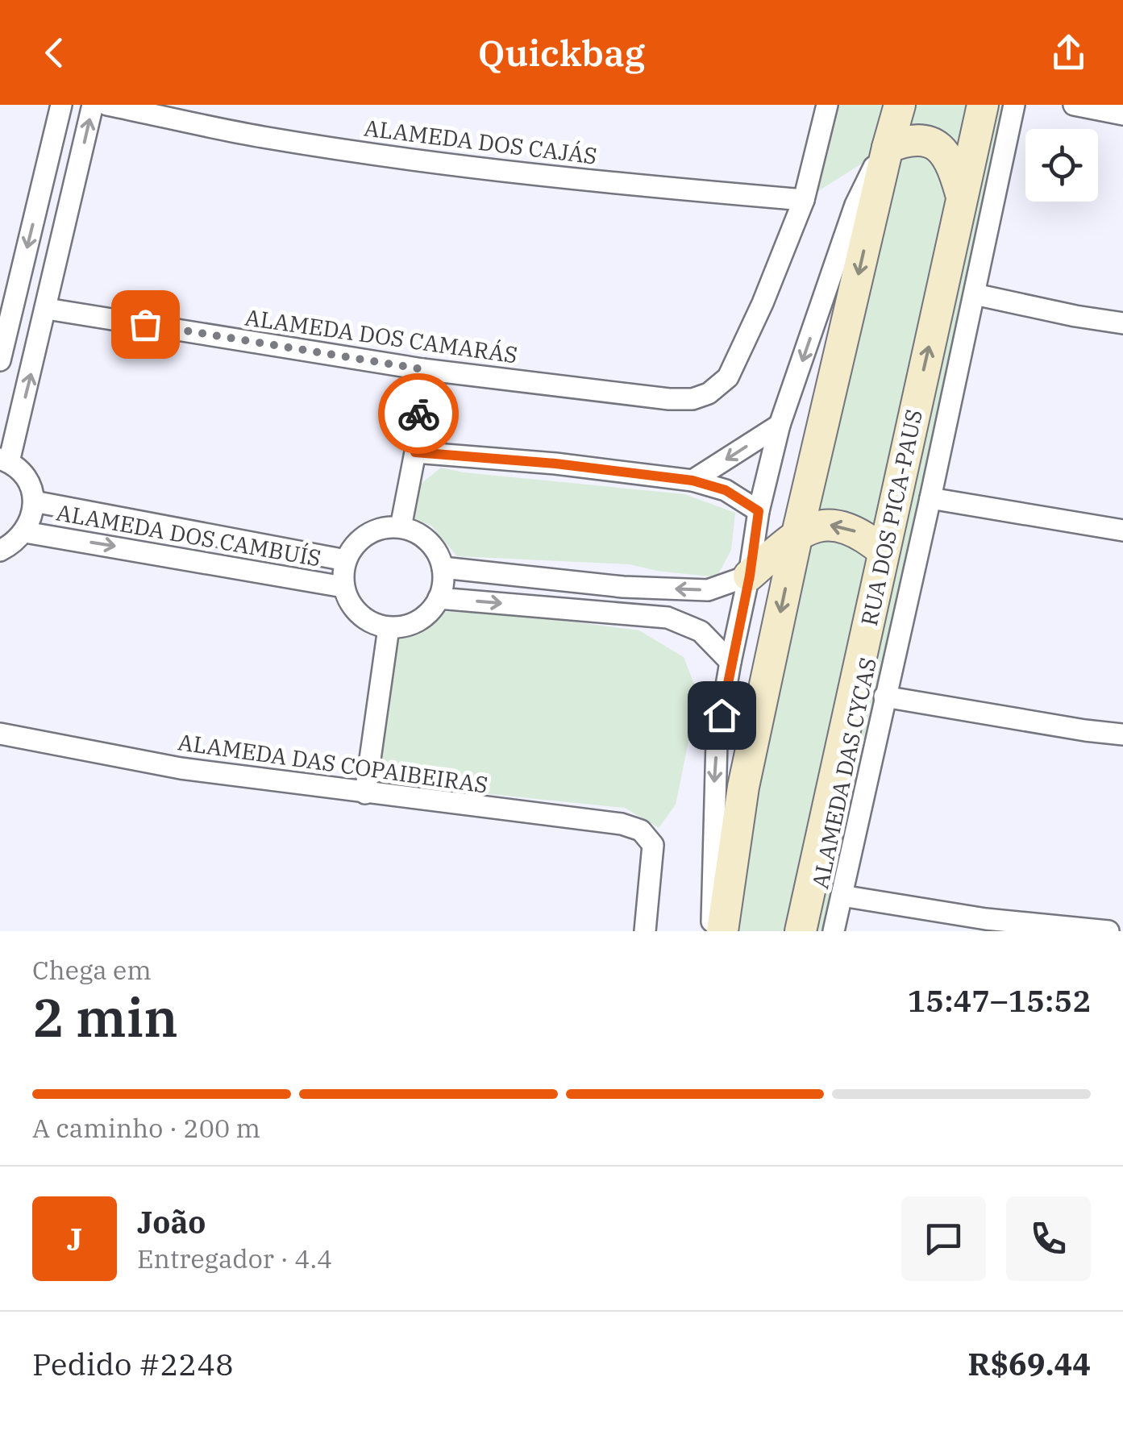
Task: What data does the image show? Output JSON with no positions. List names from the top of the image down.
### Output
{
  "streets": {
    "street": [
      "ALAMEDA DOS CAJÁS",
      "ALAMEDA DOS CAMARÁS",
      "RUA DOS PICA-PAUS",
      "ALAMEDA DOS CAMBUÍS",
      "ALAMEDA DAS COPAIBEIRAS",
      "ALAMEDA DAS CYCAS"
    ]
  },
  "crossings": [
    ["ALAMEDA DOS CAJÁS", "ALAMEDA DOS CAMARÁS"]
  ],
  "page": {
    "header": "Quickbag",
    "heading": ["2 min", "Chega em", "15:47–15:52"],
    "panel": [
      "João",
      "Entregador · 4.4",
      "Pedido #2248",
      "R$69.44"
    ],
    "bar": "A caminho · 200 m",
    "round": "J"
  }
}
